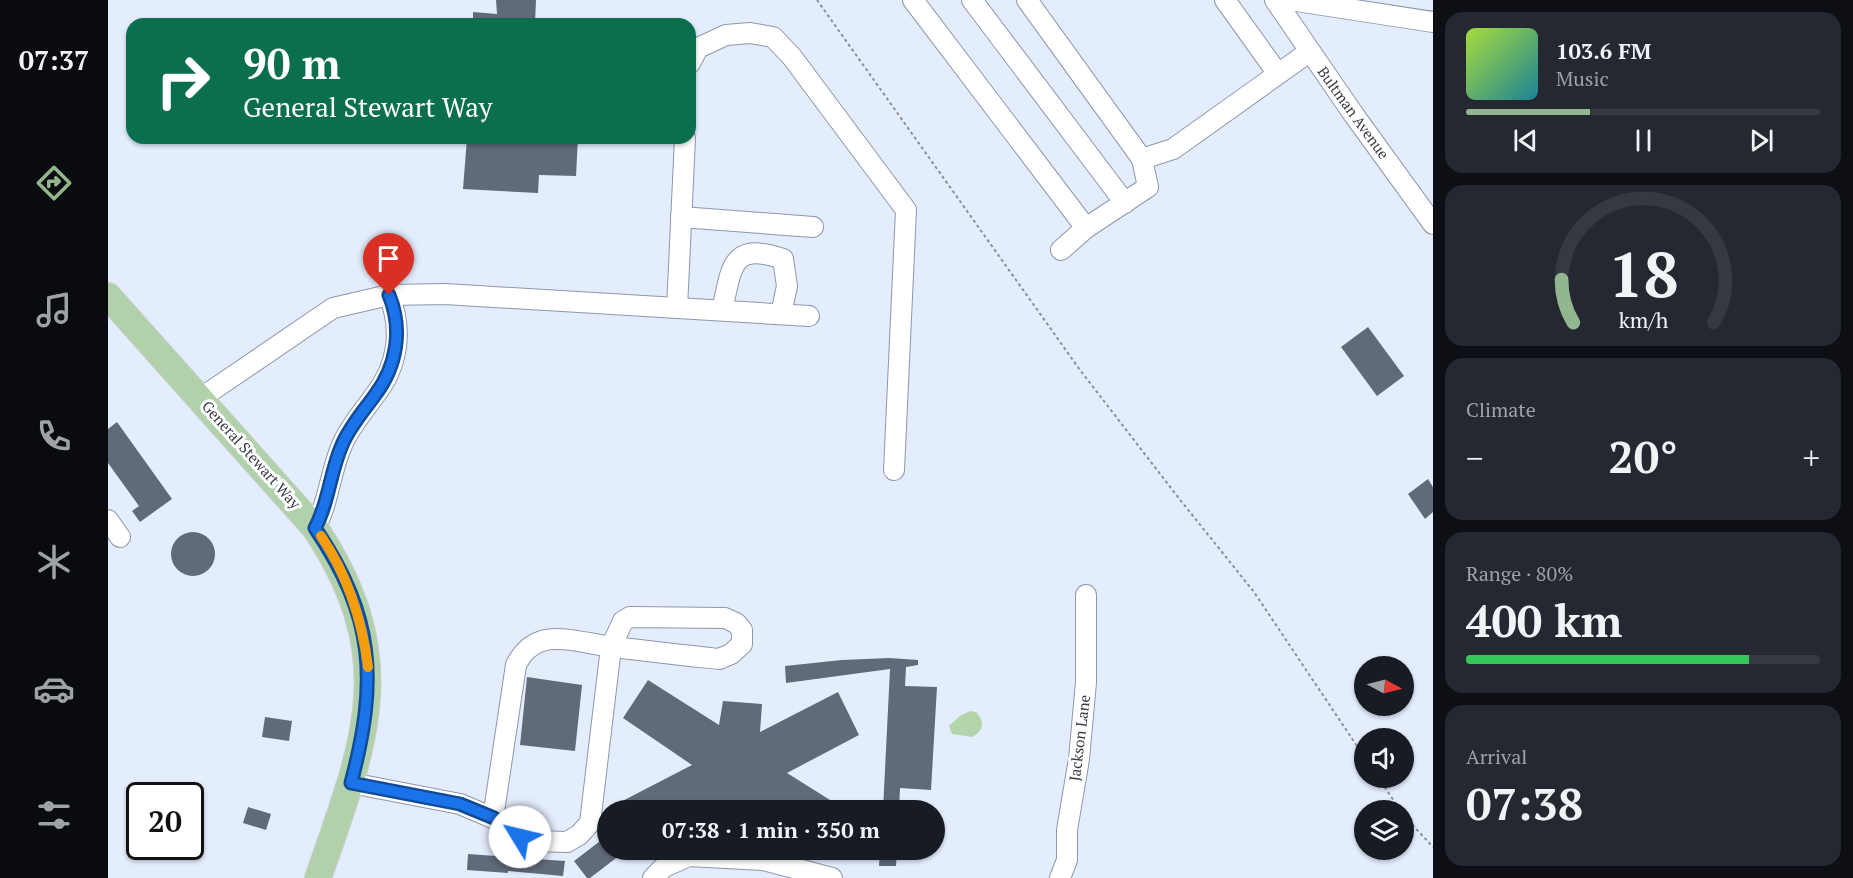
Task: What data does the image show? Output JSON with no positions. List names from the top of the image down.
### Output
{
  "streets": {
    "main road": ["General Stewart Way"],
    "street": ["Bultman Avenue", "Jackson Lane"]
  },
  "north": "right",
  "page": {
    "tabs": "07:37",
    "turn": ["90 m", "General Stewart Way"],
    "song": ["103.6 FM", "Music"],
    "tile": [
      "Climate",
      ["Range · 80%", "400 km"],
      ["Arrival", "07:38"]
    ],
    "heat": ["−", "20°", "+"],
    "limit": "20",
    "trip": "07:38 · 1 min · 350 m",
    "gauge": ["18", "km/h"]
  }
}
